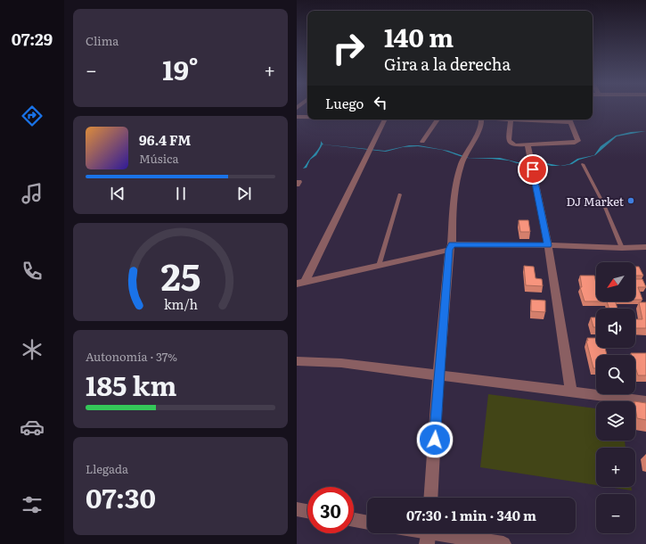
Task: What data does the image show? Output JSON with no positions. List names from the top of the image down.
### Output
{
  "places": ["DJ Market"],
  "north": "bottom left",
  "page": {
    "tabs": "07:29",
    "tile": [
      "Clima",
      ["Autonomía · 37%", "185 km"],
      ["Llegada", "07:30"]
    ],
    "turn": ["140 m", "Gira a la derecha"],
    "heat": ["−", "19°", "+"],
    "then": "Luego",
    "song": ["96.4 FM", "Música"],
    "map_buttons": ["+", "−"],
    "limit": "30",
    "trip": "07:30 · 1 min · 340 m",
    "gauge": ["25", "km/h"]
  }
}
